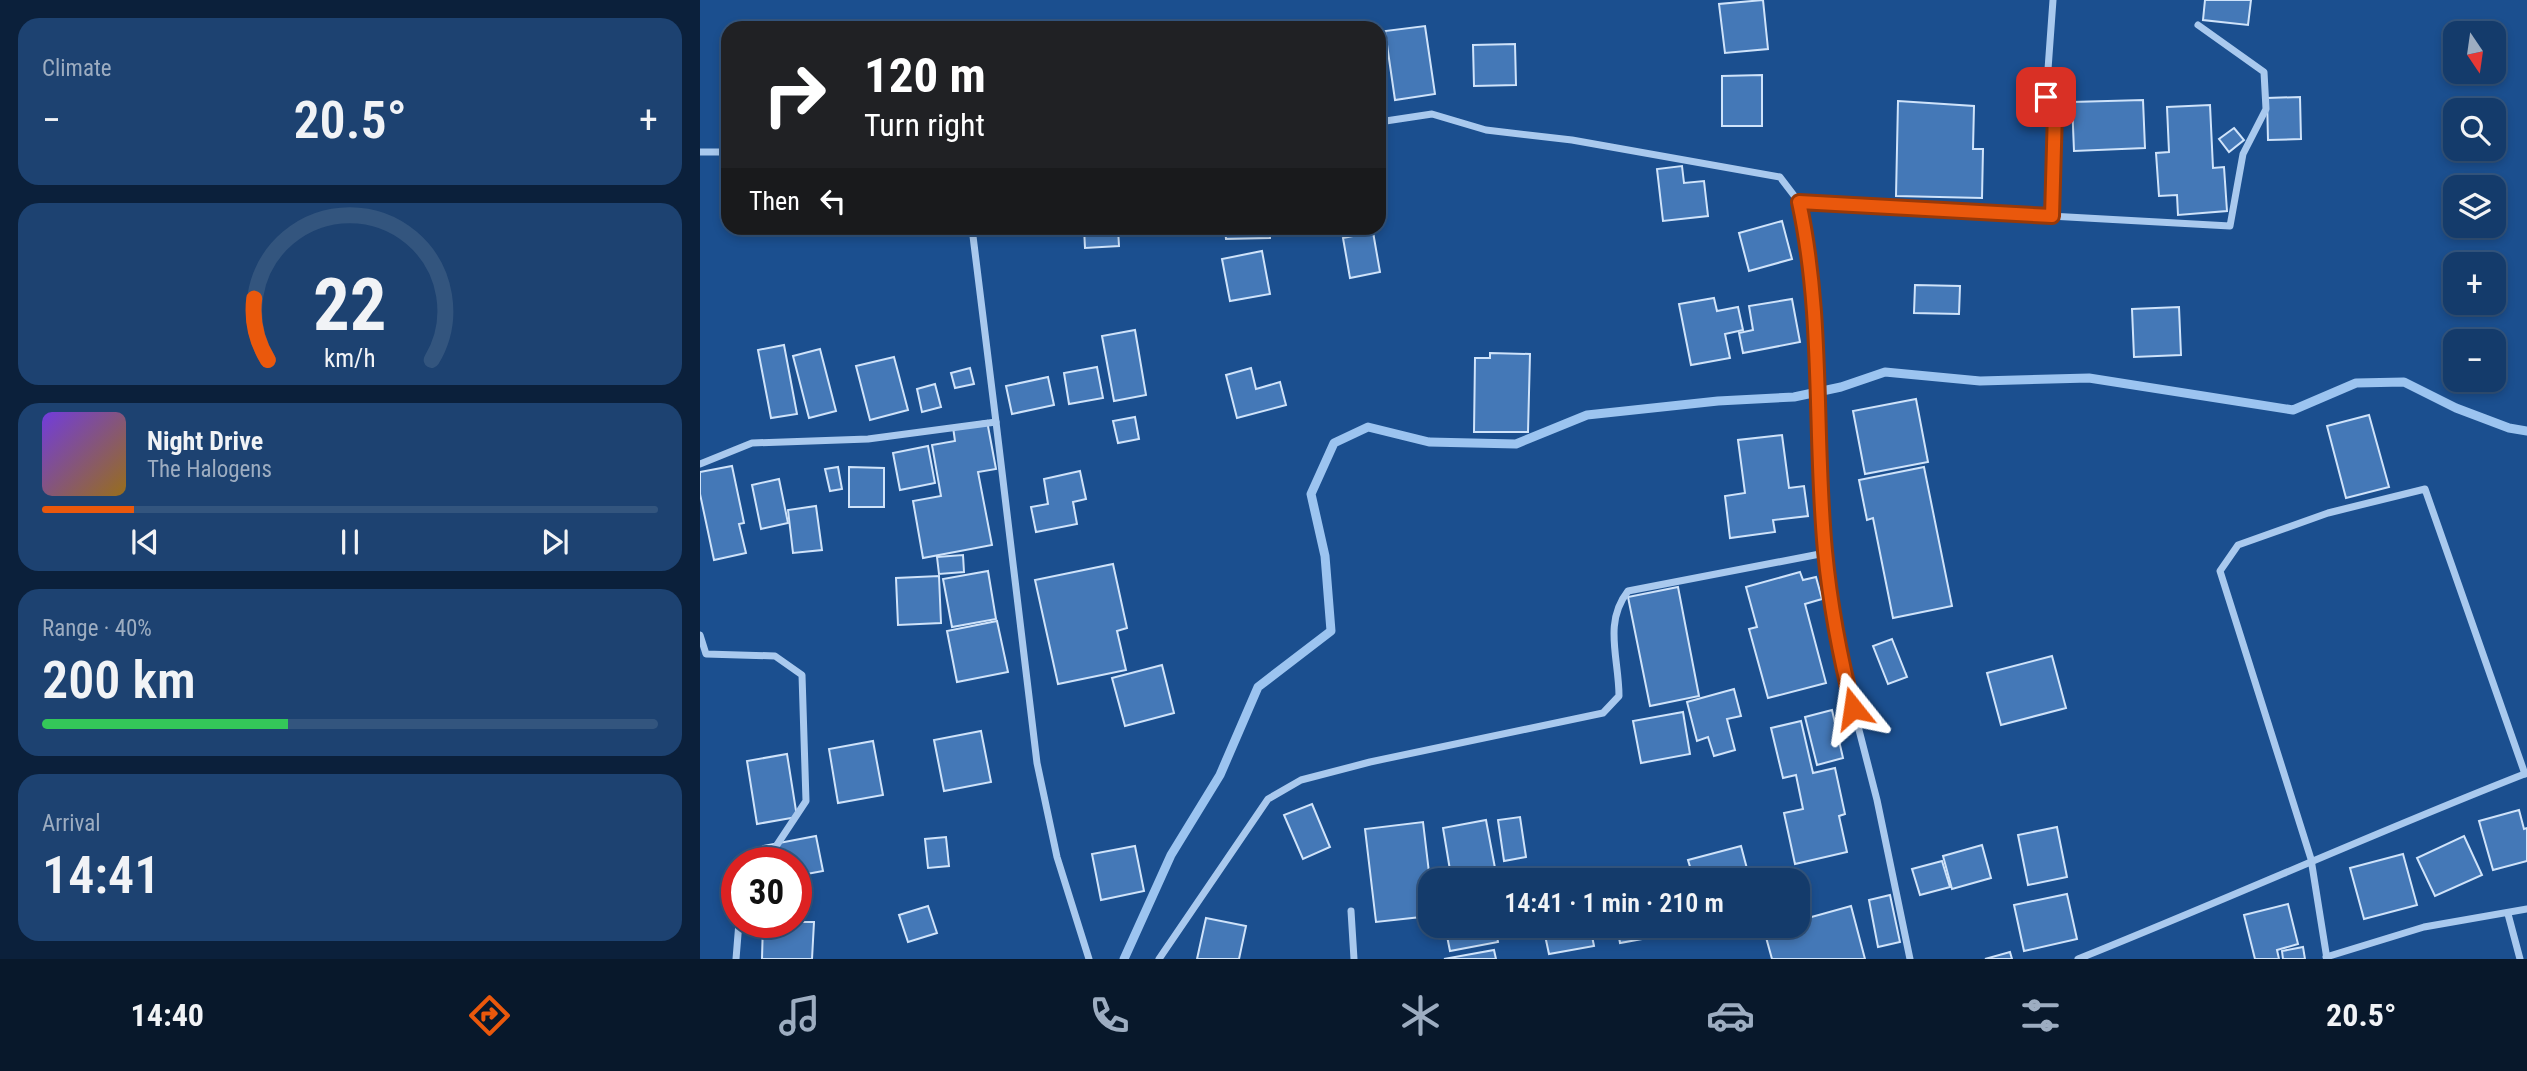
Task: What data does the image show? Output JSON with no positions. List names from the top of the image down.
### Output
{
  "north": "bottom",
  "page": {
    "tile": [
      "Climate",
      ["Range · 40%", "200 km"],
      ["Arrival", "14:41"]
    ],
    "map_buttons": ["+", "−"],
    "turn": ["120 m", "Turn right"],
    "heat": ["−", "20.5°", "+"],
    "then": "Then",
    "song": ["Night Drive", "The Halogens"],
    "limit": "30",
    "trip": "14:41 · 1 min · 210 m",
    "tabs": ["14:40", "20.5°"],
    "gauge": ["22", "km/h"]
  }
}
